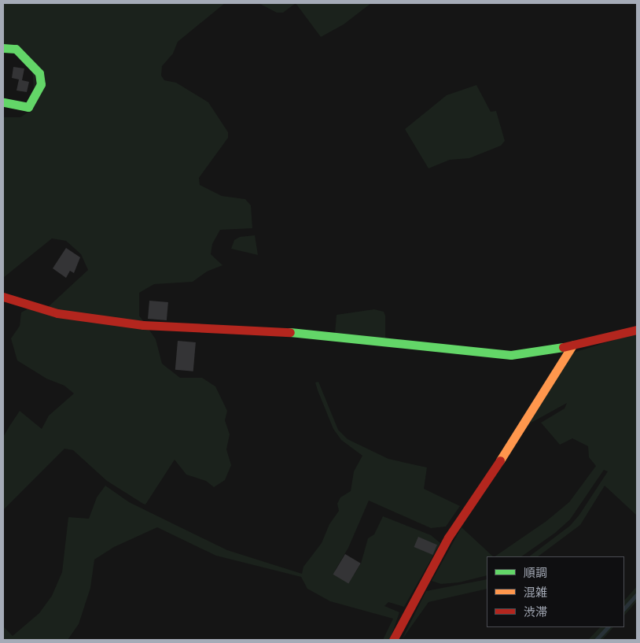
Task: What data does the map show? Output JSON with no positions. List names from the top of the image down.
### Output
{
  "legend": ["順調", "混雑", "渋滞"]
}
